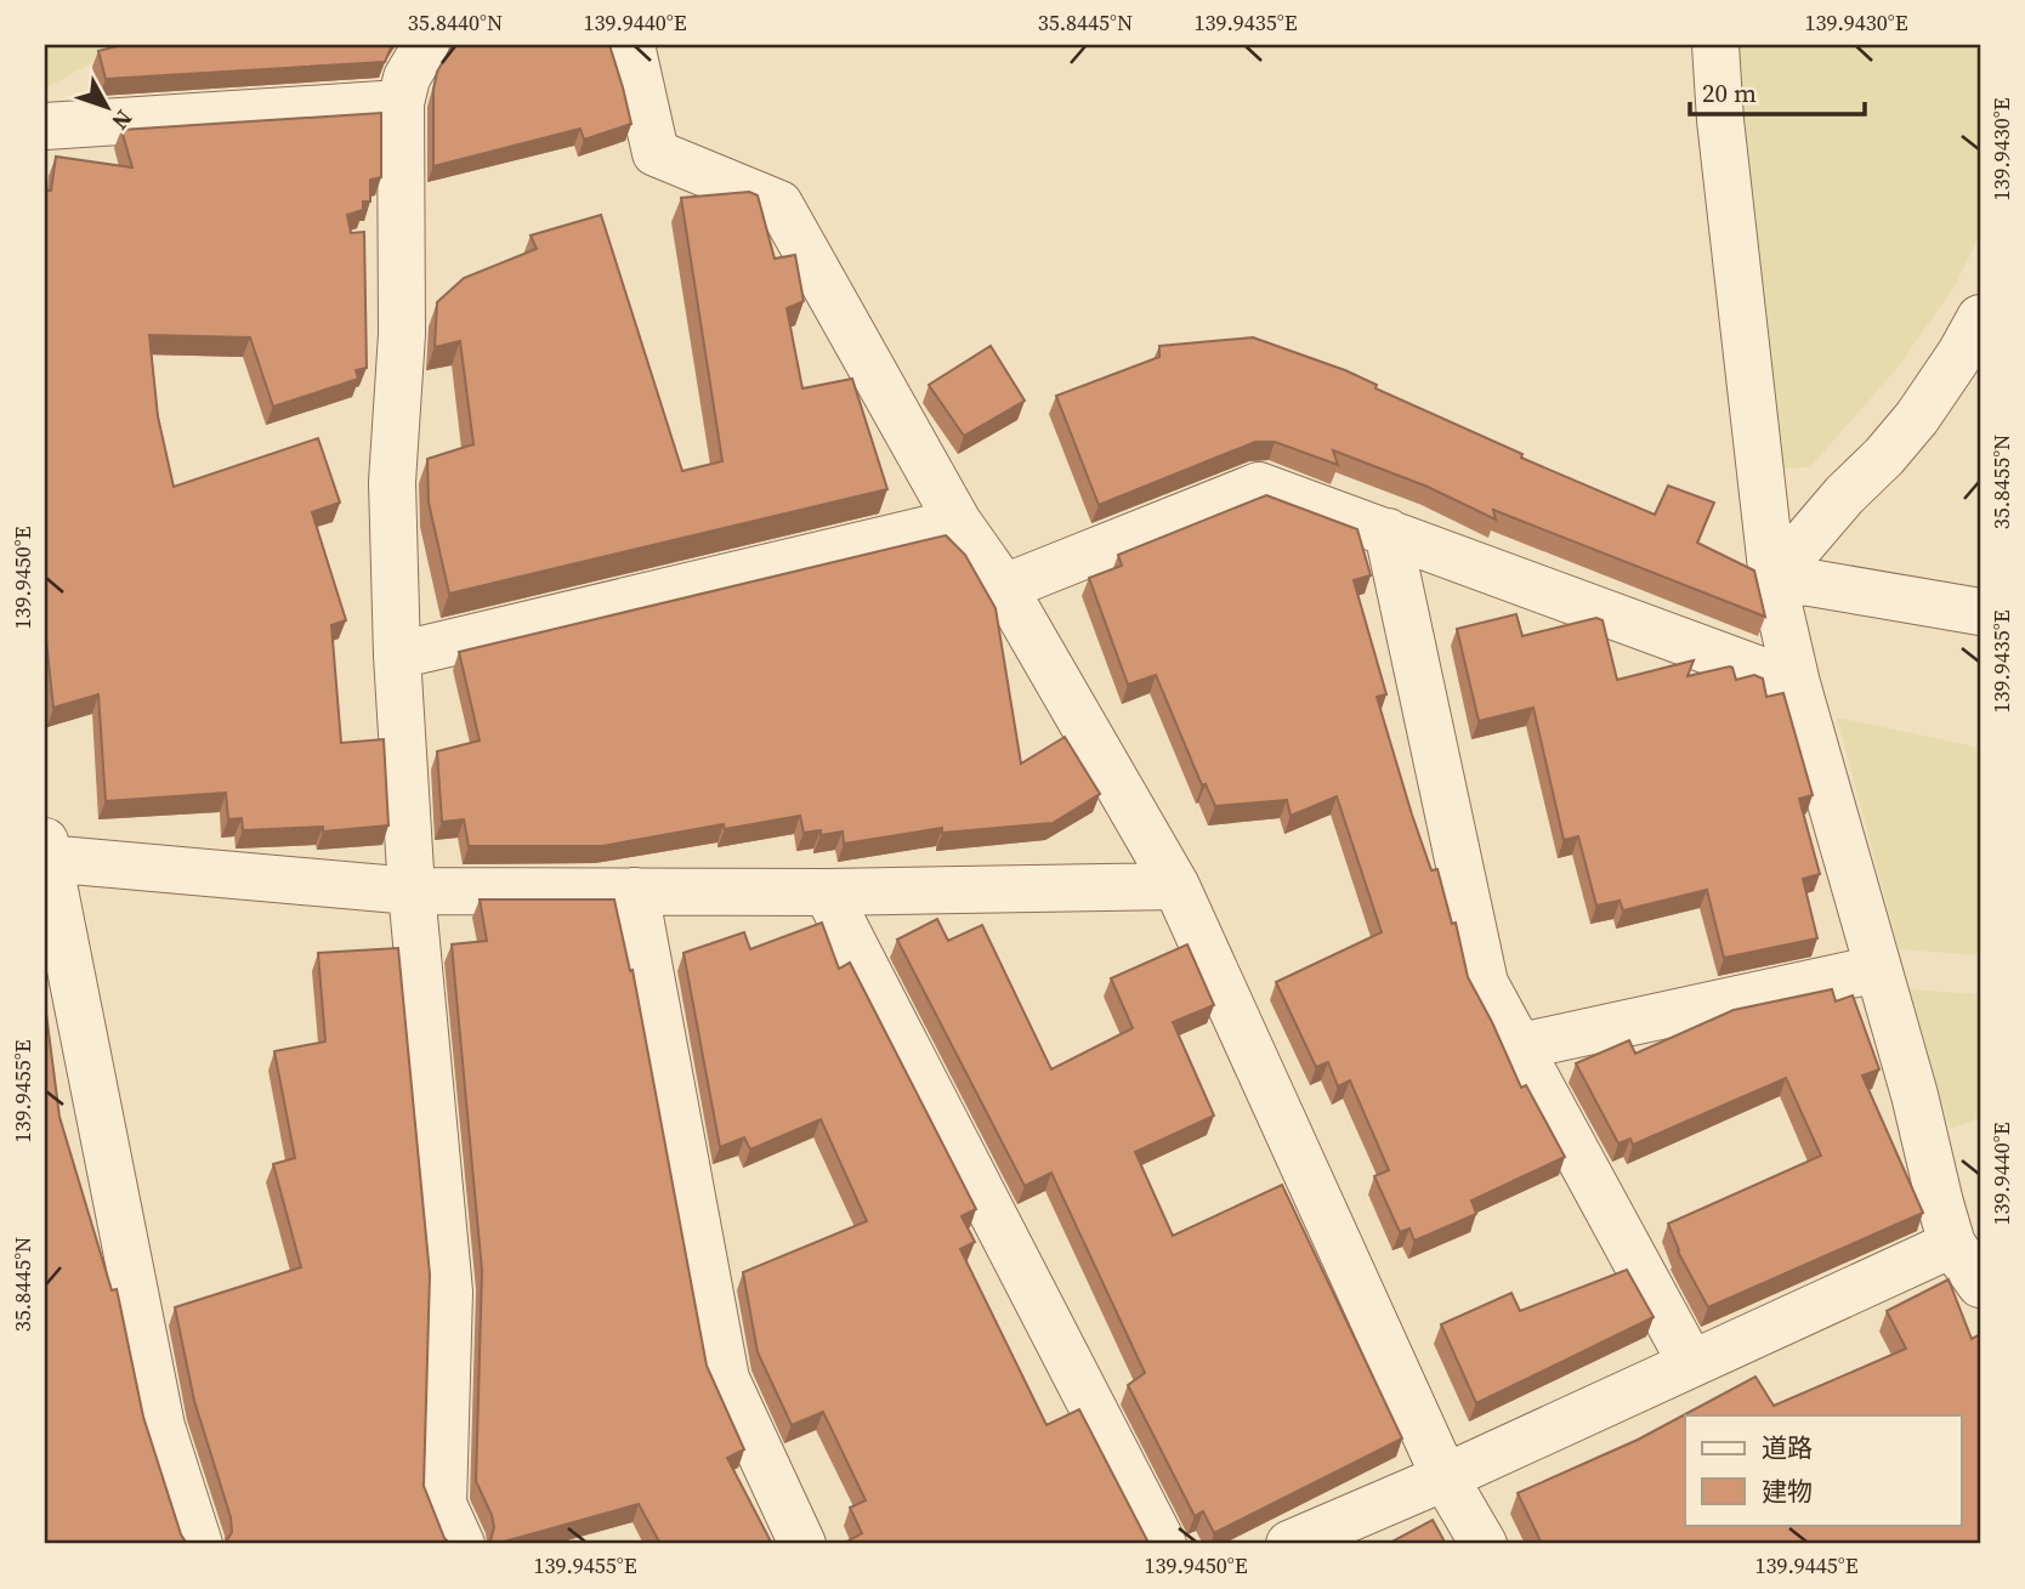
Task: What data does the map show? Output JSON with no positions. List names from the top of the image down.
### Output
{
  "legend": ["道路", "建物"],
  "scale_bar": "20 m",
  "north": "bottom right",
  "coordinates": [
    "35.8440°N",
    "139.9440°E",
    "35.8445°N",
    "139.9435°E",
    "139.9430°E",
    "35.8455°N",
    "139.9450°E",
    "139.9455°E",
    "139.9445°E"
  ]
}
